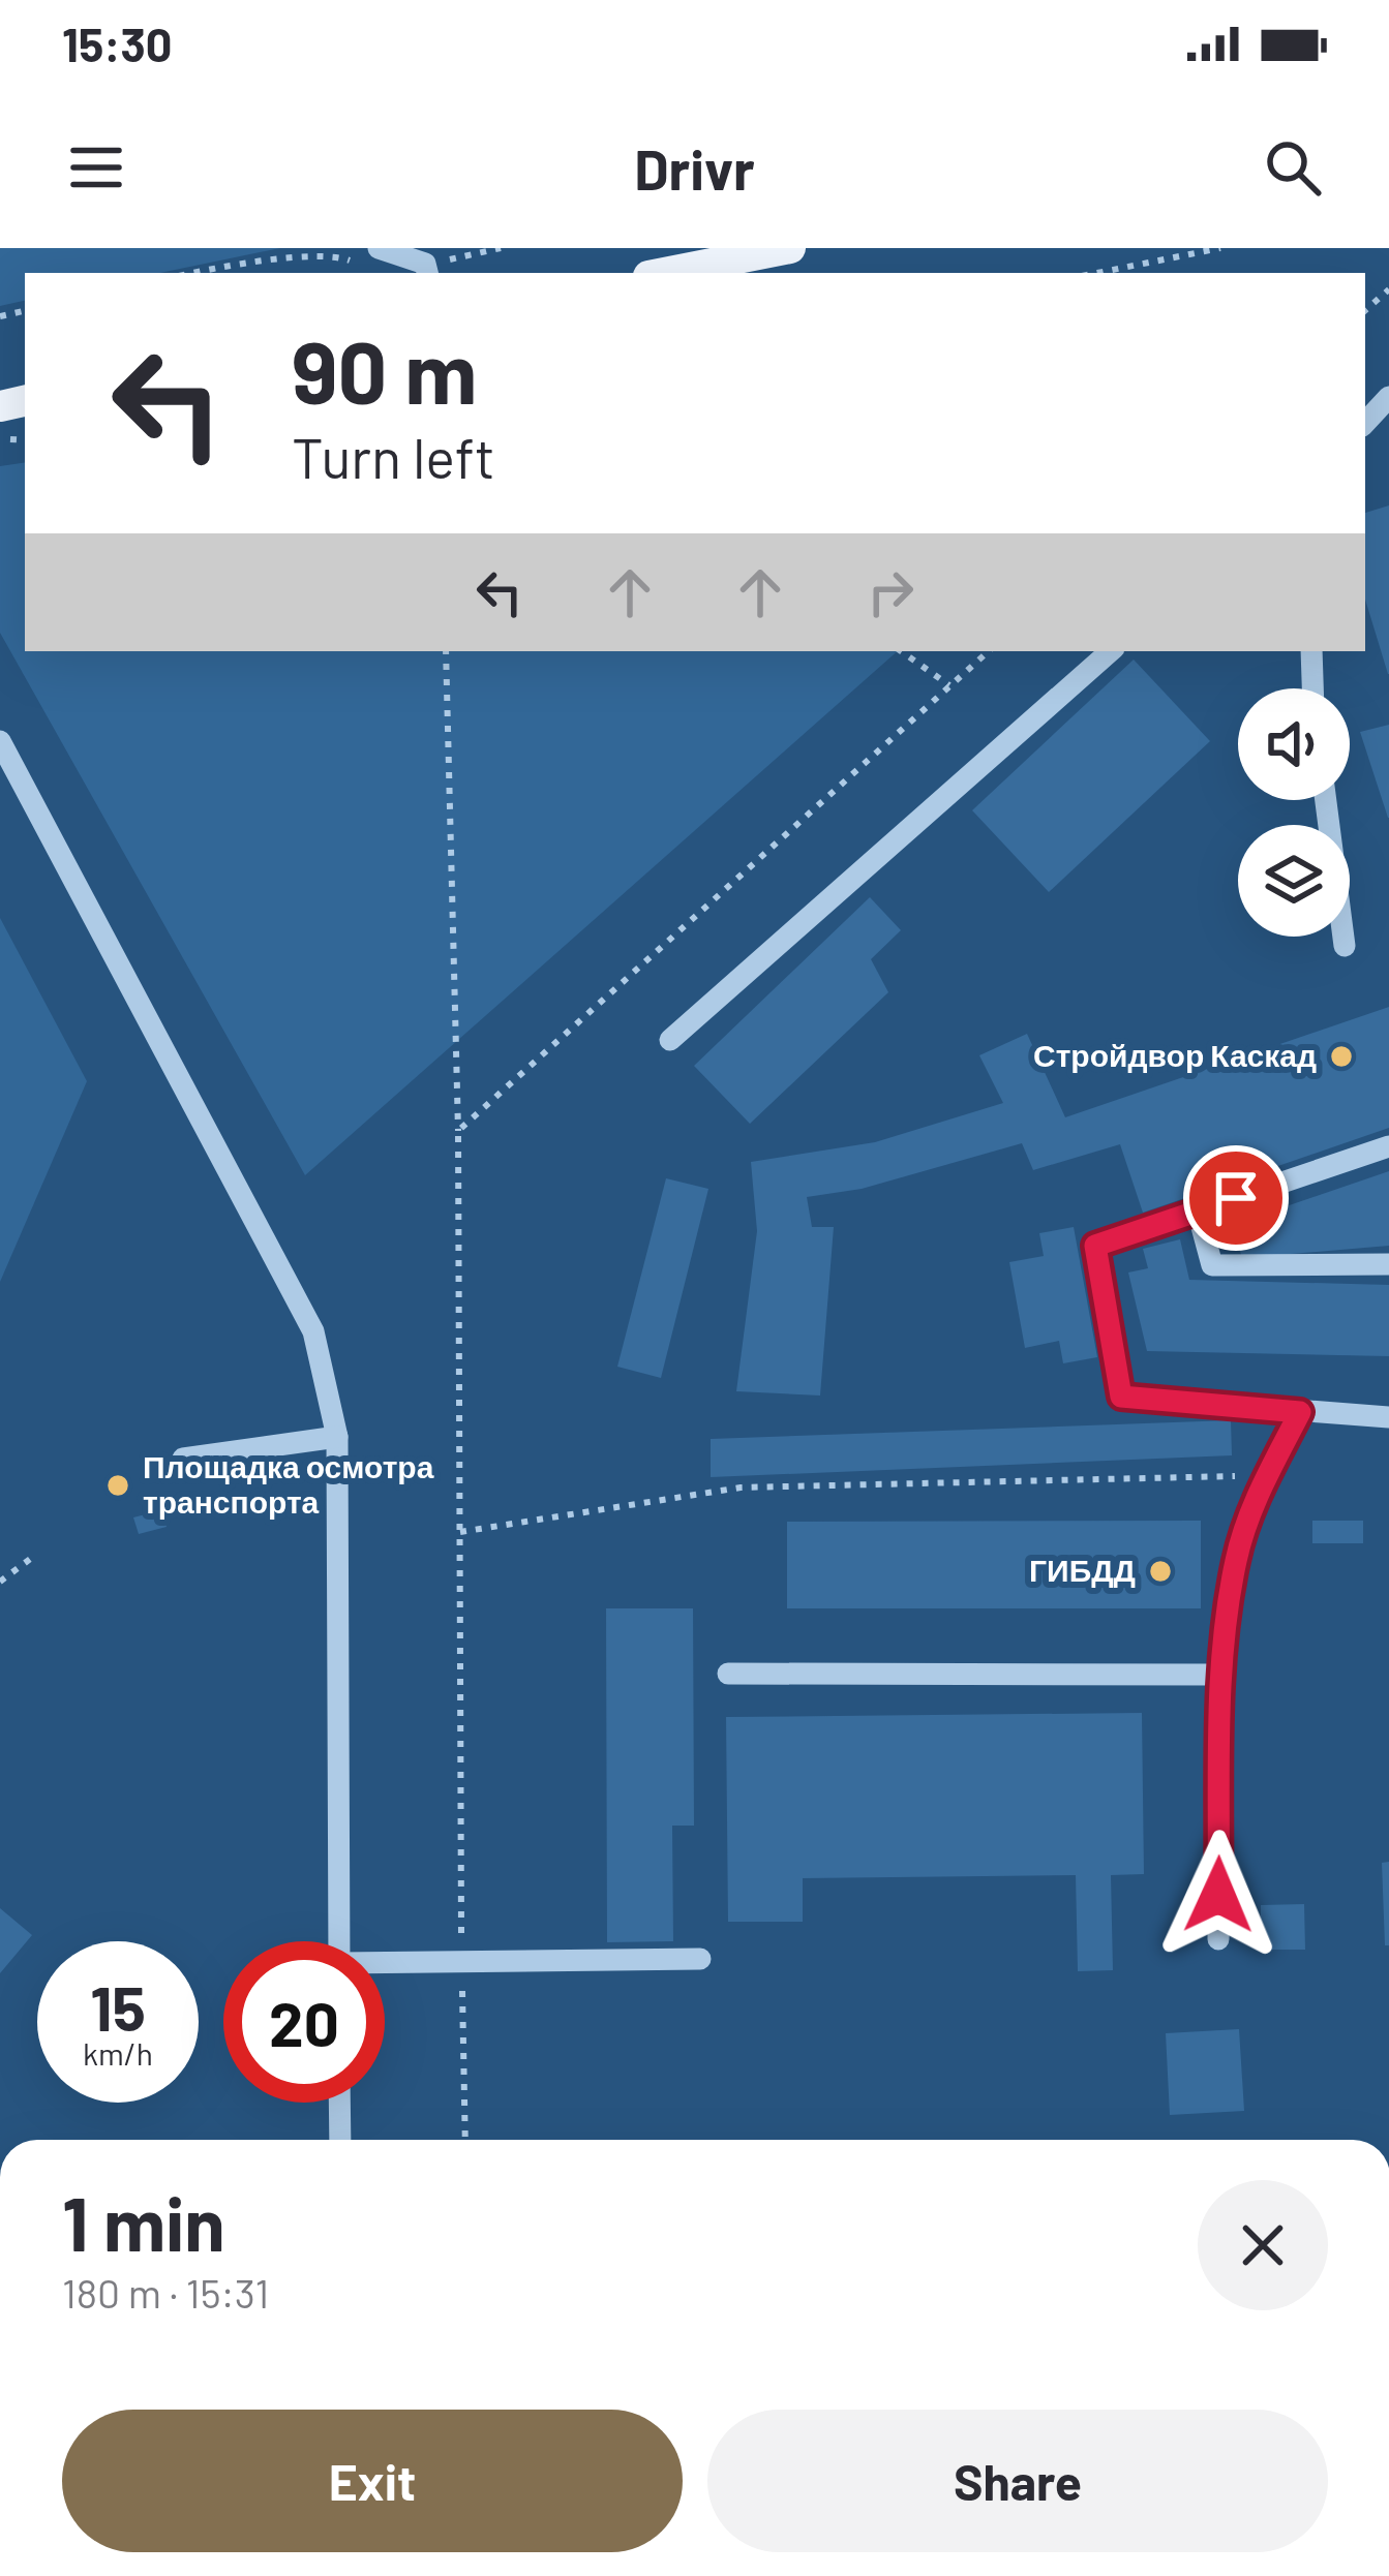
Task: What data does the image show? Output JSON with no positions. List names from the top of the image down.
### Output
{
  "places": ["Стройдвор Каскад", "Площадка осмотра транспорта", "ГИБДД"],
  "page": {
    "status": "15:30",
    "header": "Drivr",
    "turn": ["90 m", "Turn left"],
    "speed": "15 km/h",
    "limit": "20",
    "heading": ["1 min", "180 m · 15:31"],
    "buttons": ["Exit", "Share"]
  }
}
